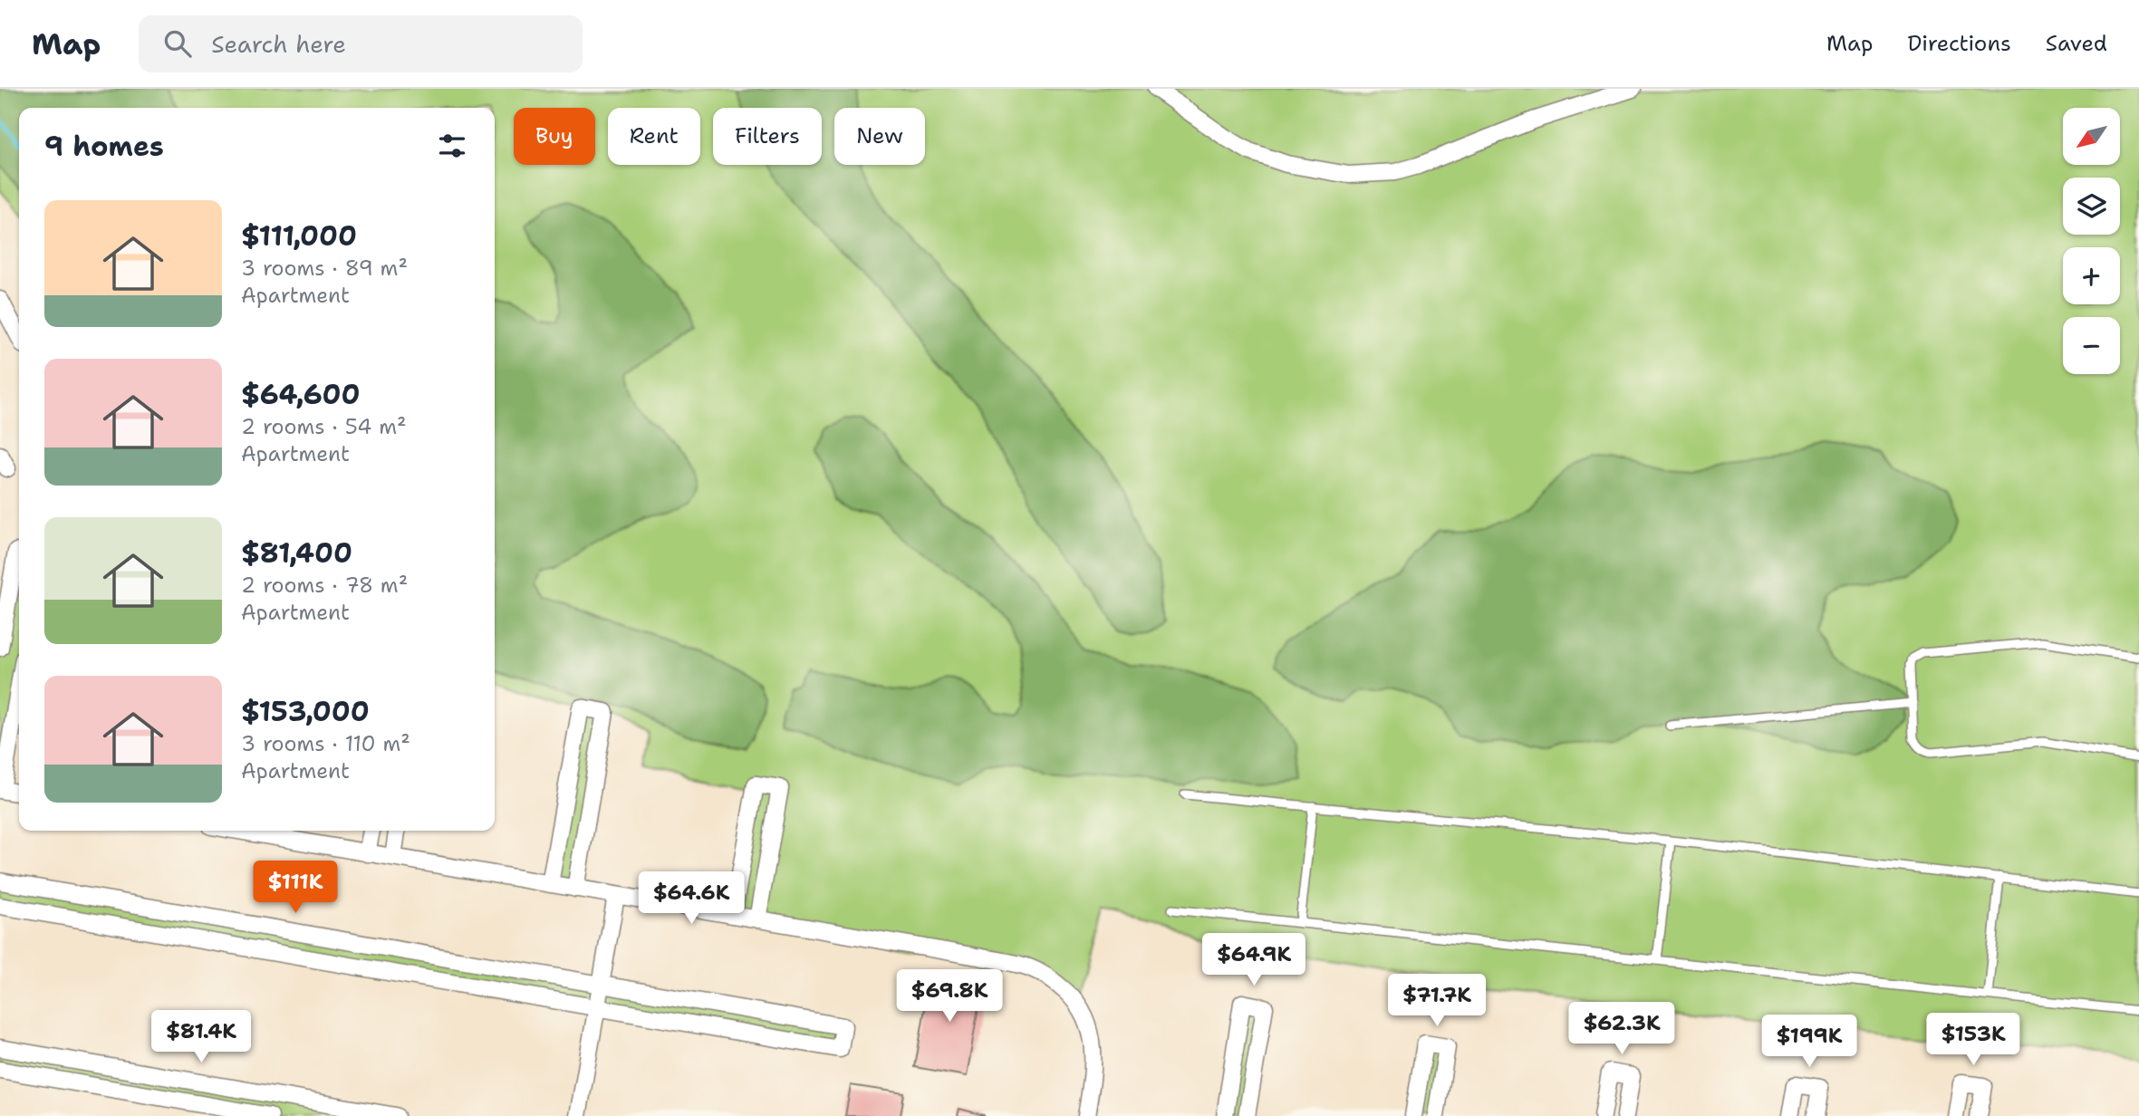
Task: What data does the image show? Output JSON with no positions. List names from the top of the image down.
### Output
{
  "north": "bottom left",
  "page": {
    "header": "Map",
    "search": "Search here",
    "nav": ["Map", "Directions", "Saved"],
    "map_buttons": ["+", "−"],
    "chip": [
      "Buy",
      "Rent",
      "Filters",
      "New"
    ],
    "heading": "9 homes",
    "list": [
      {
        "name": "$111,000",
        "note": "3 rooms · 89 m² · Apartment"
      },
      {
        "name": "$64,600",
        "note": "2 rooms · 54 m² · Apartment"
      },
      {
        "name": "$81,400",
        "note": "2 rooms · 78 m² · Apartment"
      },
      {
        "name": "$153,000",
        "note": "3 rooms · 110 m² · Apartment"
      }
    ],
    "price": [
      "$111K",
      "$64.6K",
      "$64.9K",
      "$69.8K",
      "$71.7K",
      "$62.3K",
      "$81.4K",
      "$153K",
      "$199K"
    ]
  }
}
